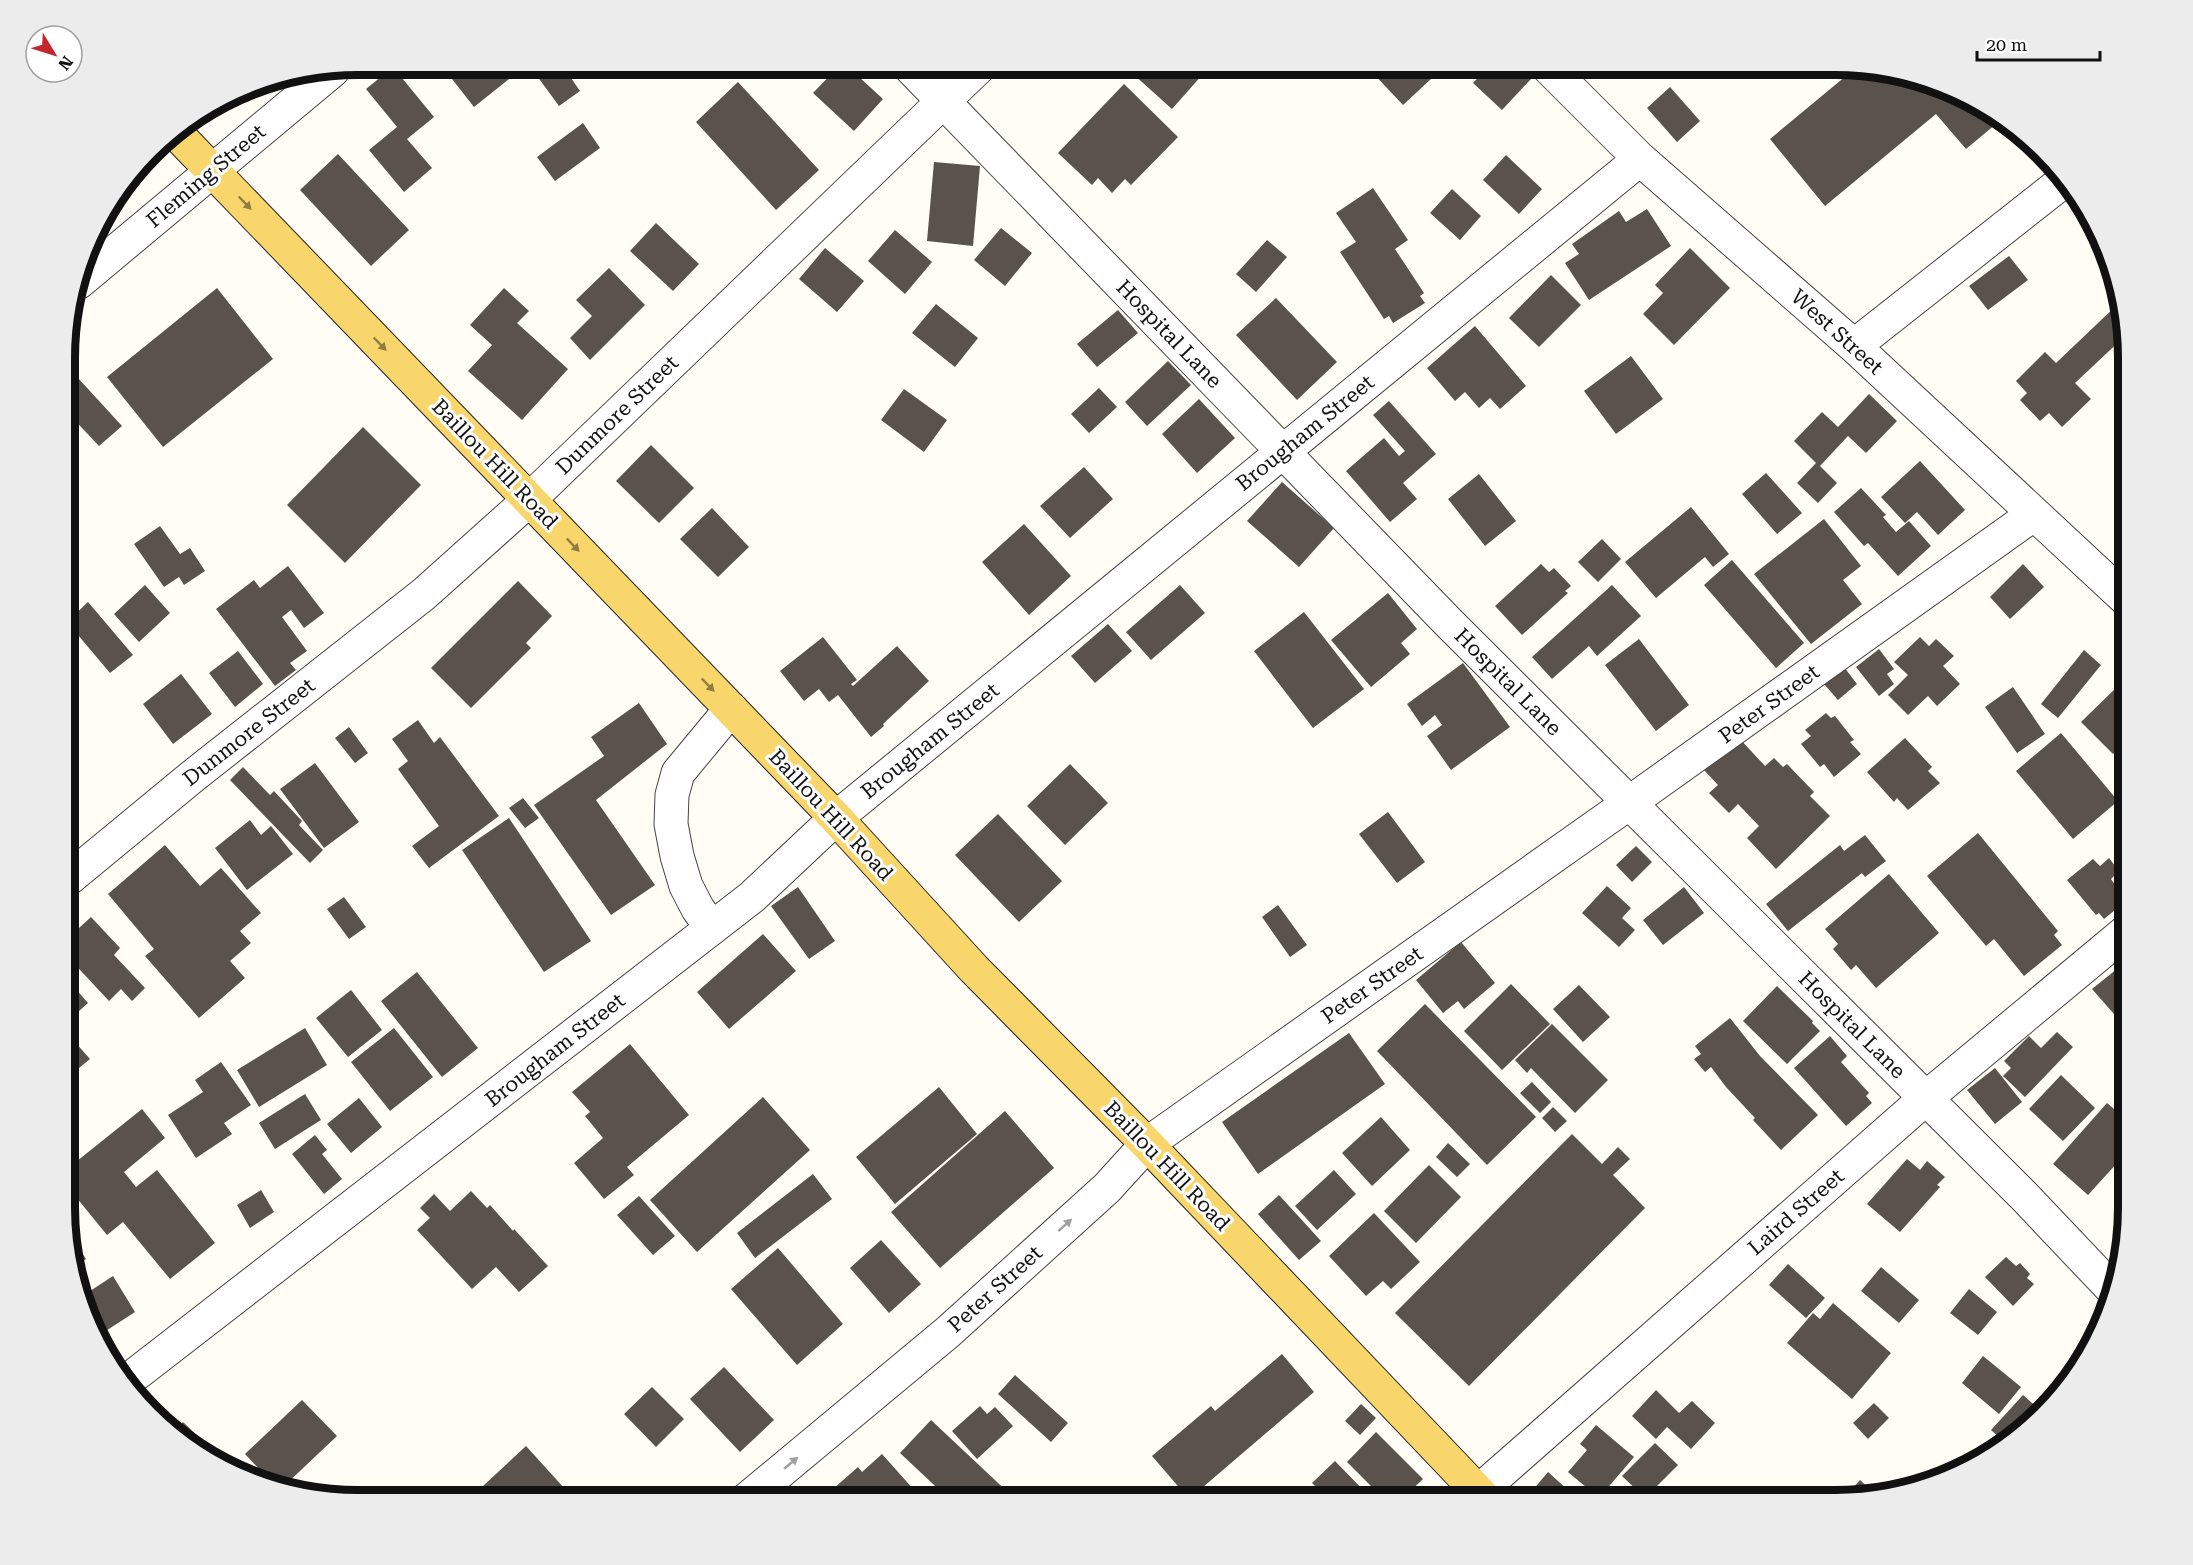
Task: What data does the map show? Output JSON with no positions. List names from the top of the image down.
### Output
{
  "streets": {
    "main road": ["Baillou Hill Road"],
    "street": [
      "Fleming Street",
      "West Street",
      "Hospital Lane",
      "Dunmore Street",
      "Brougham Street",
      "Peter Street",
      "Laird Street"
    ]
  },
  "crossings": [
    ["Fleming Street", "Baillou Hill Road"],
    ["West Street", "Brougham Street"],
    ["West Street", "Peter Street"],
    ["Hospital Lane", "Dunmore Street"],
    ["Hospital Lane", "Brougham Street"],
    ["Hospital Lane", "Peter Street"],
    ["Hospital Lane", "Laird Street"],
    ["Dunmore Street", "Baillou Hill Road"],
    ["Brougham Street", "Baillou Hill Road"],
    ["Baillou Hill Road", "Peter Street"]
  ],
  "one_way": ["Baillou Hill Road"],
  "scale_bar": "20 m",
  "north": "bottom right"
}
